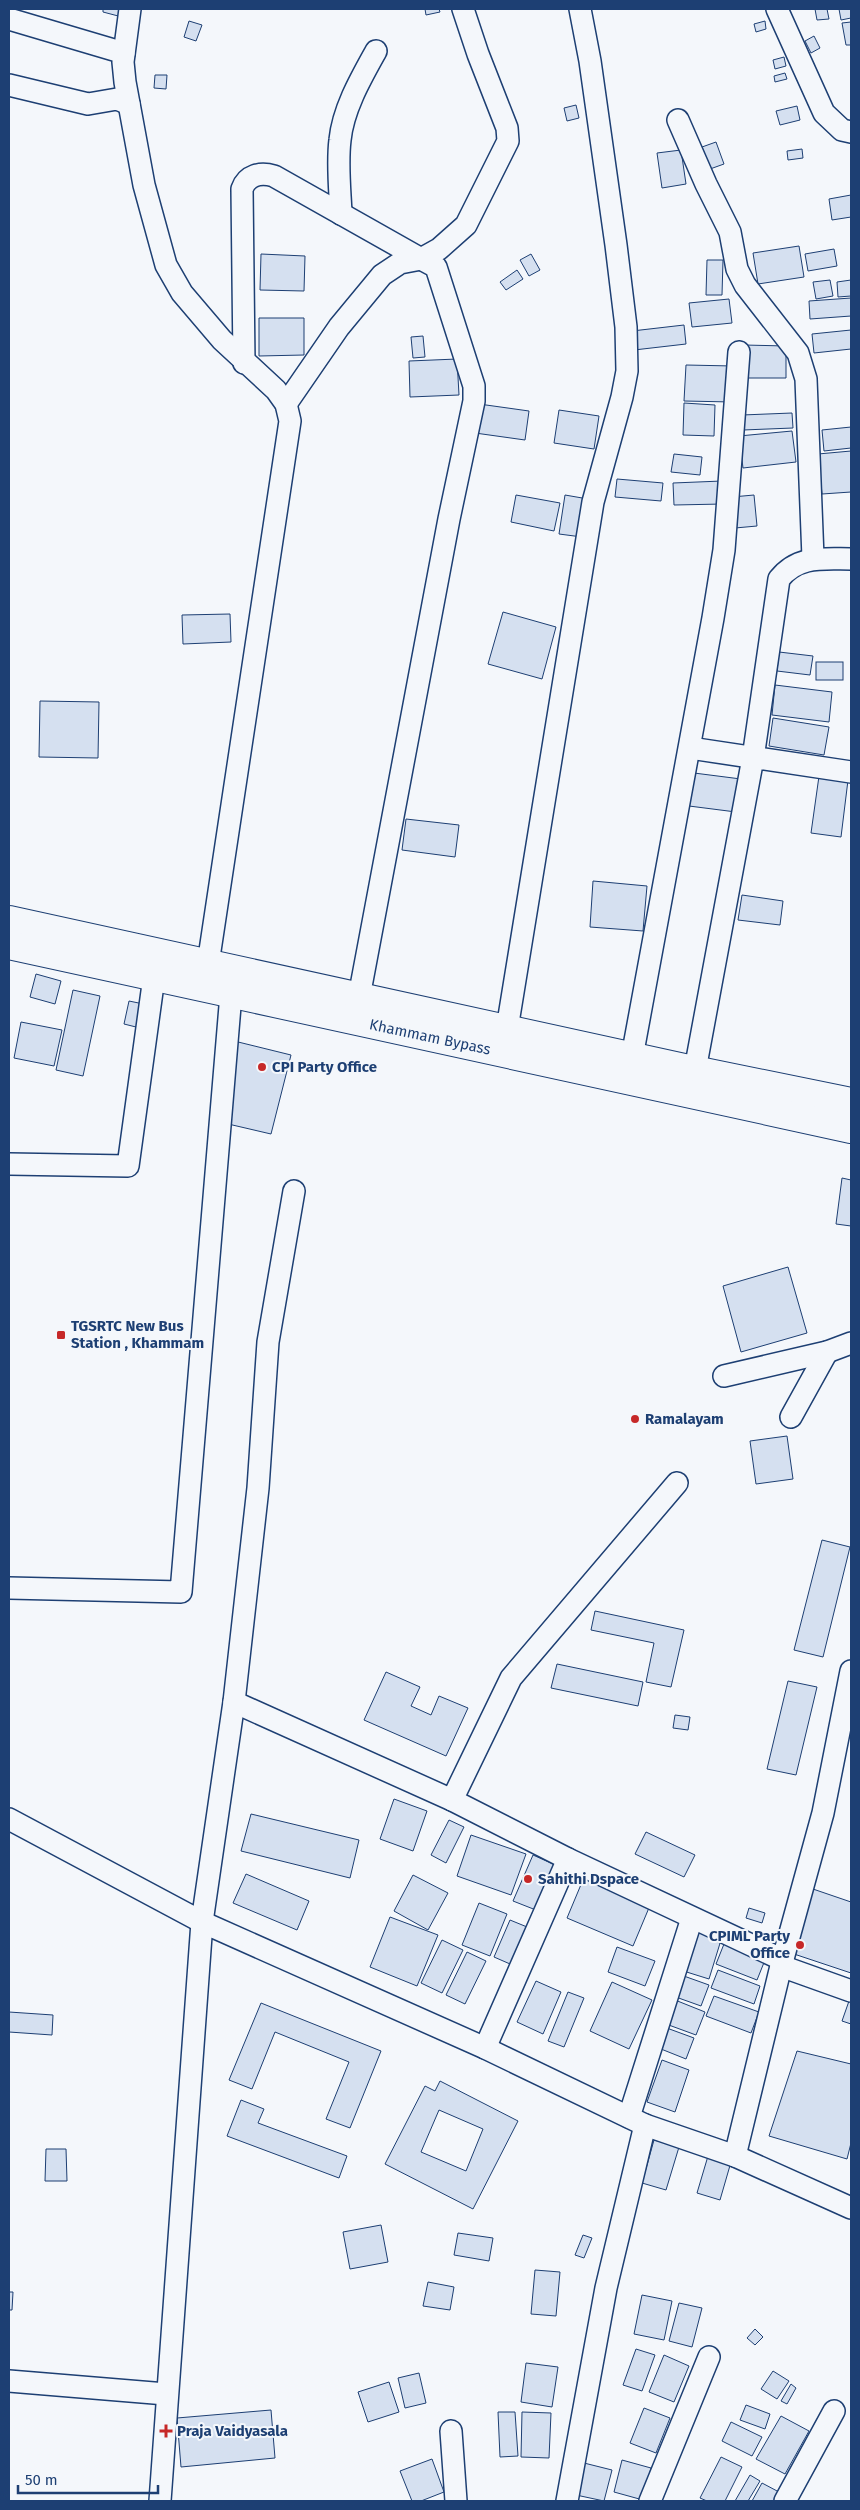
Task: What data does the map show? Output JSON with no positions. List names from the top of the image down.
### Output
{
  "streets": {
    "highway": ["Khammam Bypass"]
  },
  "places": {
    "other": [
      "CPI Party Office",
      "Ramalayam",
      "Sahithi Dspace",
      "CPIML Party Office"
    ],
    "transit": ["TGSRTC New Bus Station , Khammam"],
    "health": ["Praja Vaidyasala"]
  },
  "scale_bar": "50 m"
}
